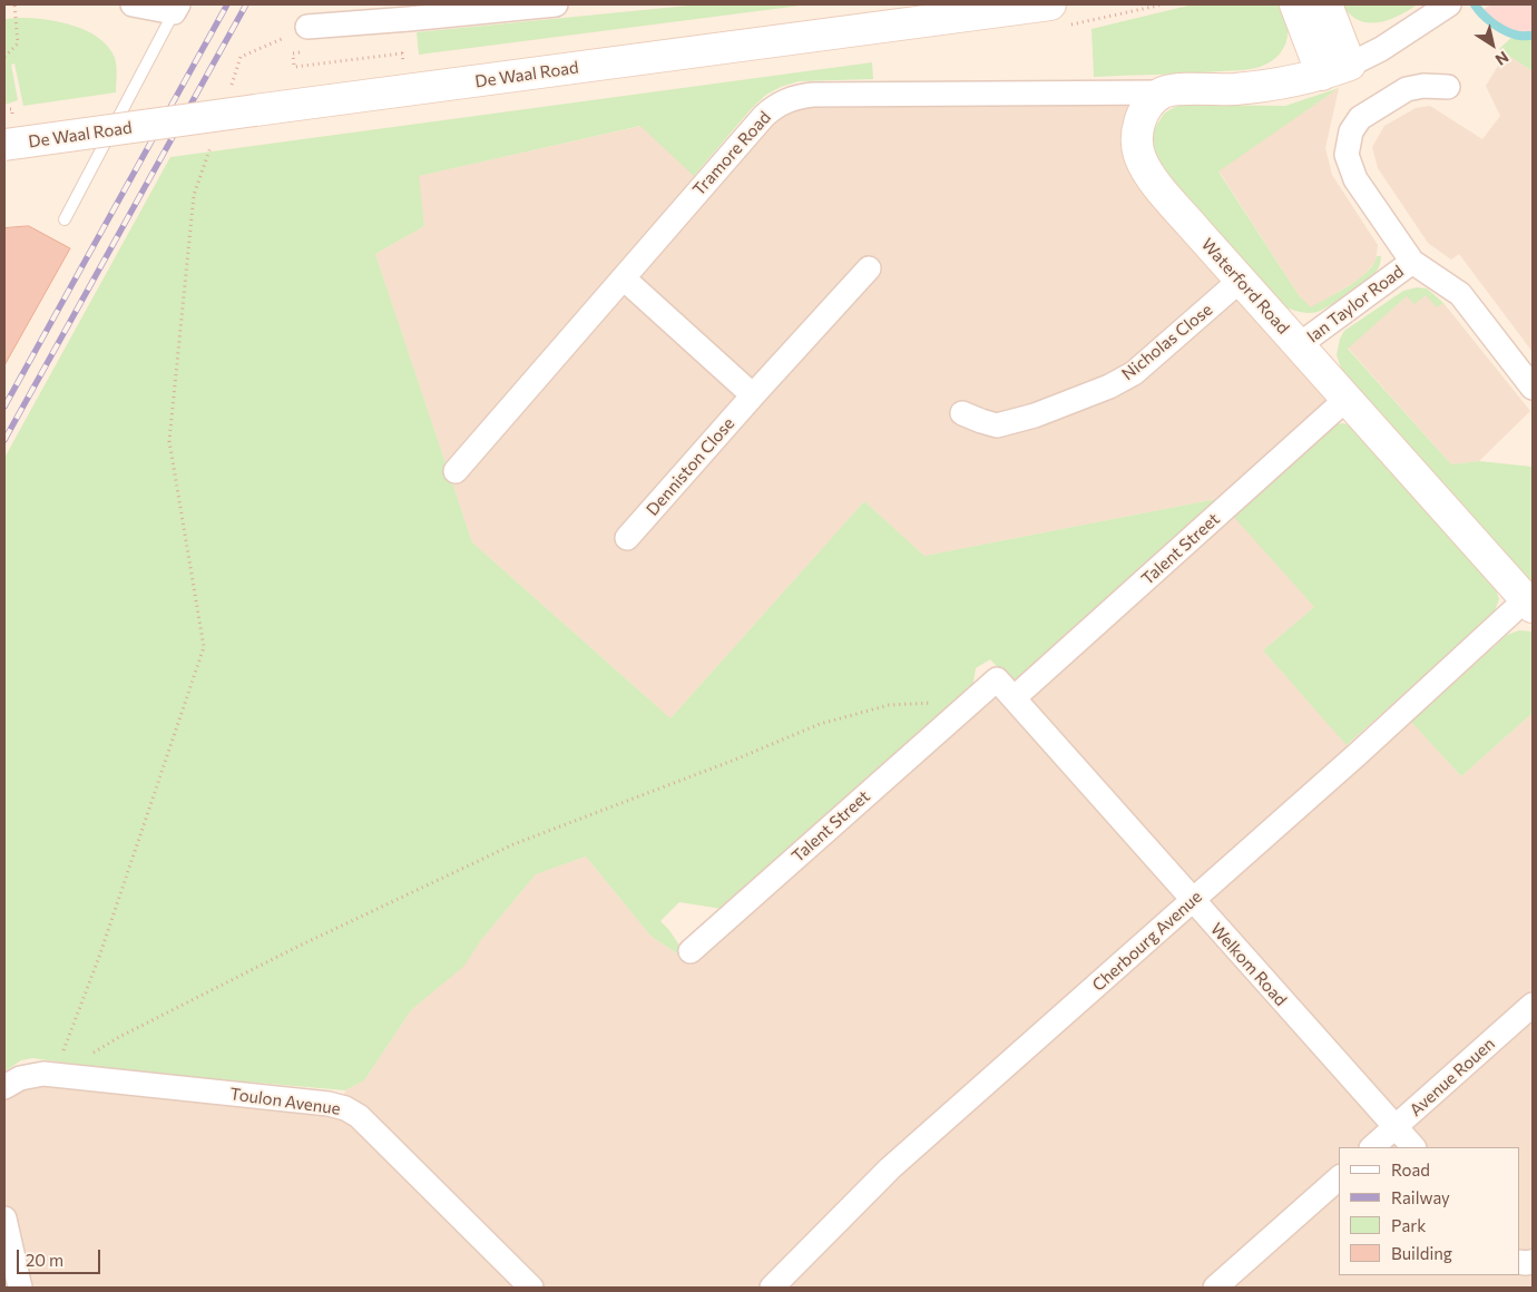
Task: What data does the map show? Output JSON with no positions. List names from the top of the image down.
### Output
{
  "streets": {
    "main road": ["De Waal Road", "Waterford Road"],
    "street": [
      "Tramore Road",
      "Ian Taylor Road",
      "Nicholas Close",
      "Denniston Close",
      "Talent Street",
      "Cherbourg Avenue",
      "Welkom Road",
      "Avenue Rouen",
      "Toulon Avenue"
    ]
  },
  "crossings": [
    ["Tramore Road", "Waterford Road"],
    ["Waterford Road", "Ian Taylor Road"],
    ["Waterford Road", "Nicholas Close"],
    ["Waterford Road", "Talent Street"],
    ["Waterford Road", "Cherbourg Avenue"],
    ["Talent Street", "Welkom Road"],
    ["Cherbourg Avenue", "Welkom Road"],
    ["Welkom Road", "Avenue Rouen"]
  ],
  "legend": [
    "Road",
    "Railway",
    "Park",
    "Building"
  ],
  "scale_bar": "20 m",
  "north": "bottom right"
}
